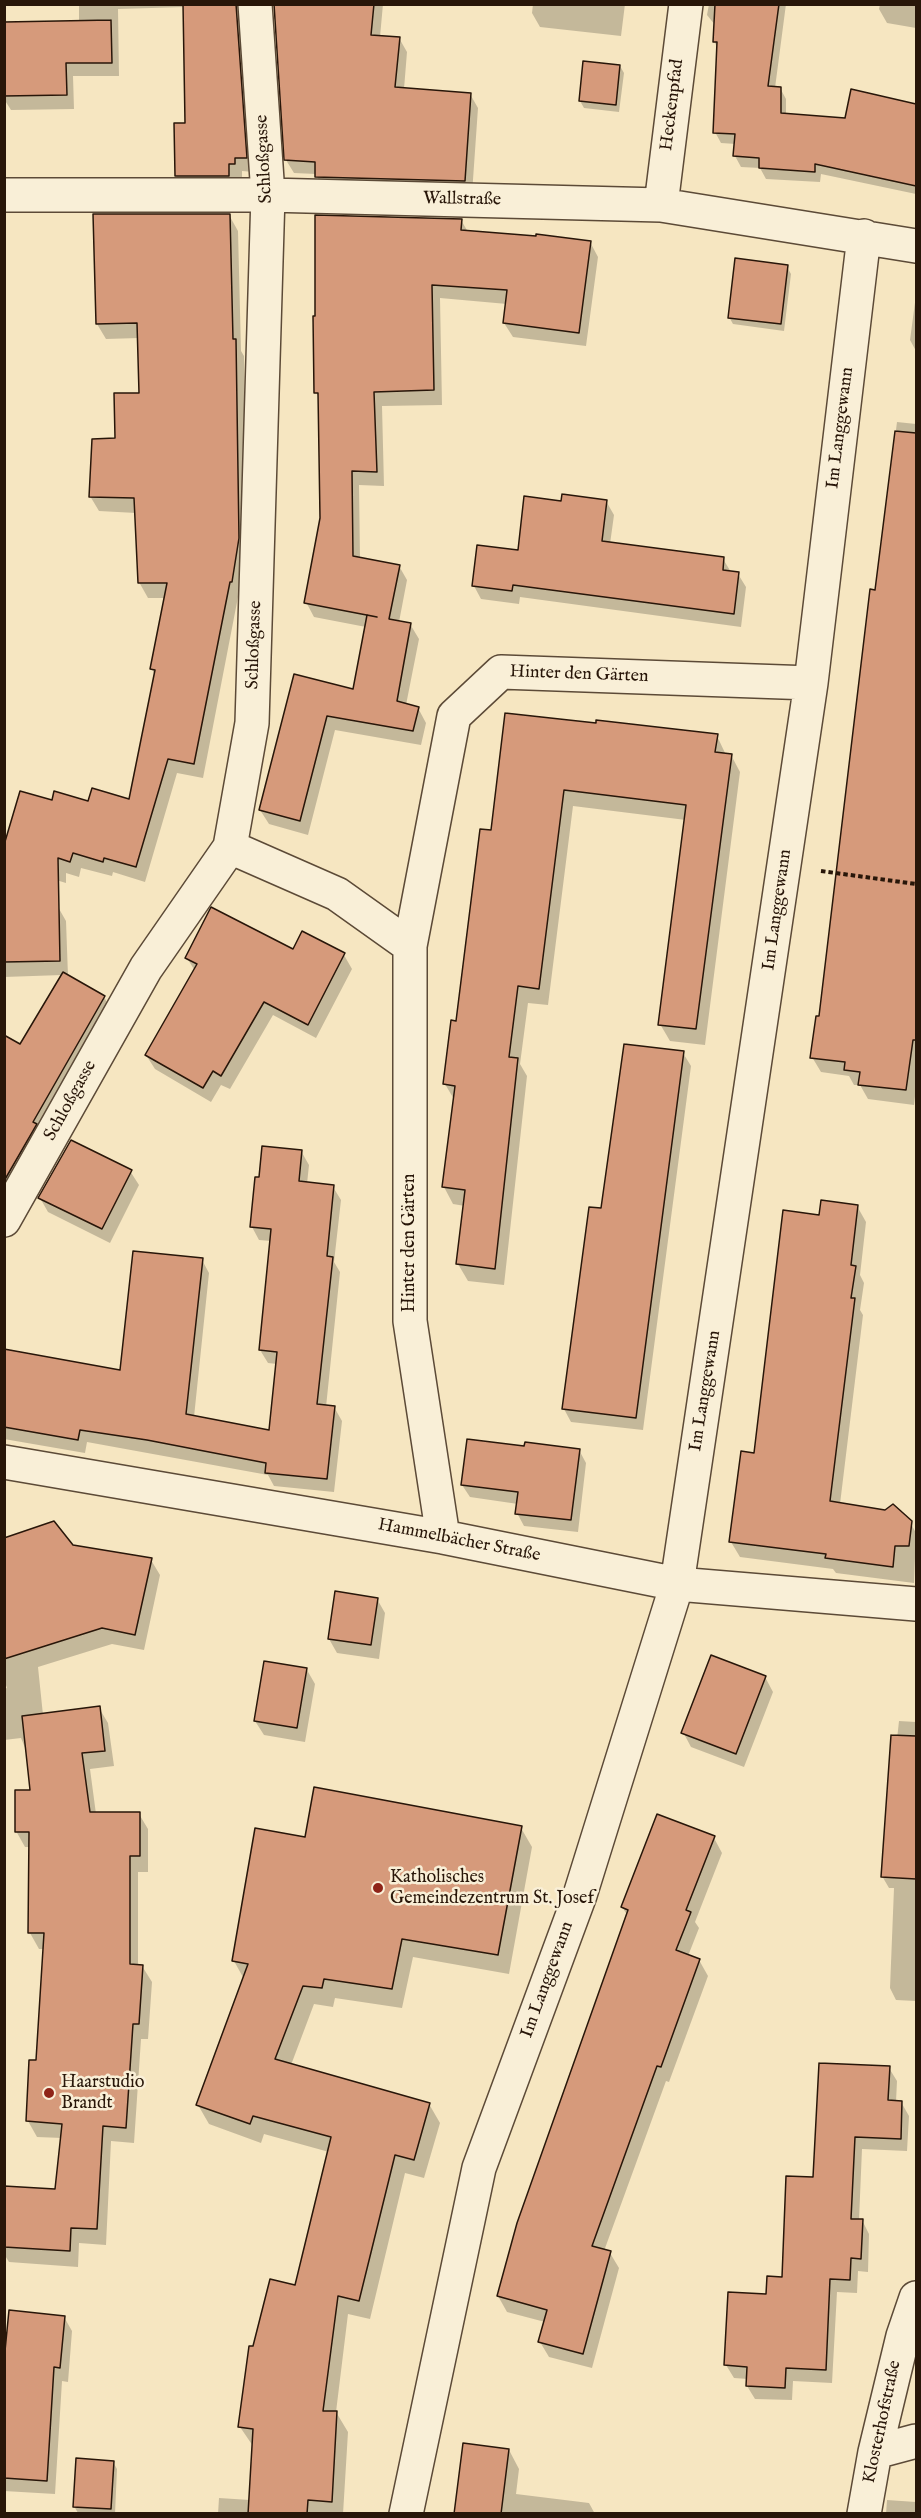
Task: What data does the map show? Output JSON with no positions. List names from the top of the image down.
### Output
{
  "streets": {
    "street": [
      "Heckenpfad",
      "Schloßgasse",
      "Wallstraße",
      "Im Langgewann",
      "Hinter den Gärten",
      "Hammelbächer Straße",
      "Klosterhofstraße"
    ]
  },
  "crossings": [
    ["Heckenpfad", "Wallstraße"],
    ["Schloßgasse", "Wallstraße"],
    ["Wallstraße", "Im Langgewann"],
    ["Im Langgewann", "Hinter den Gärten"],
    ["Im Langgewann", "Hammelbächer Straße"],
    ["Hinter den Gärten", "Hammelbächer Straße"]
  ],
  "places": ["Katholisches Gemeindezentrum St. Josef", "Haarstudio Brandt"]
}
